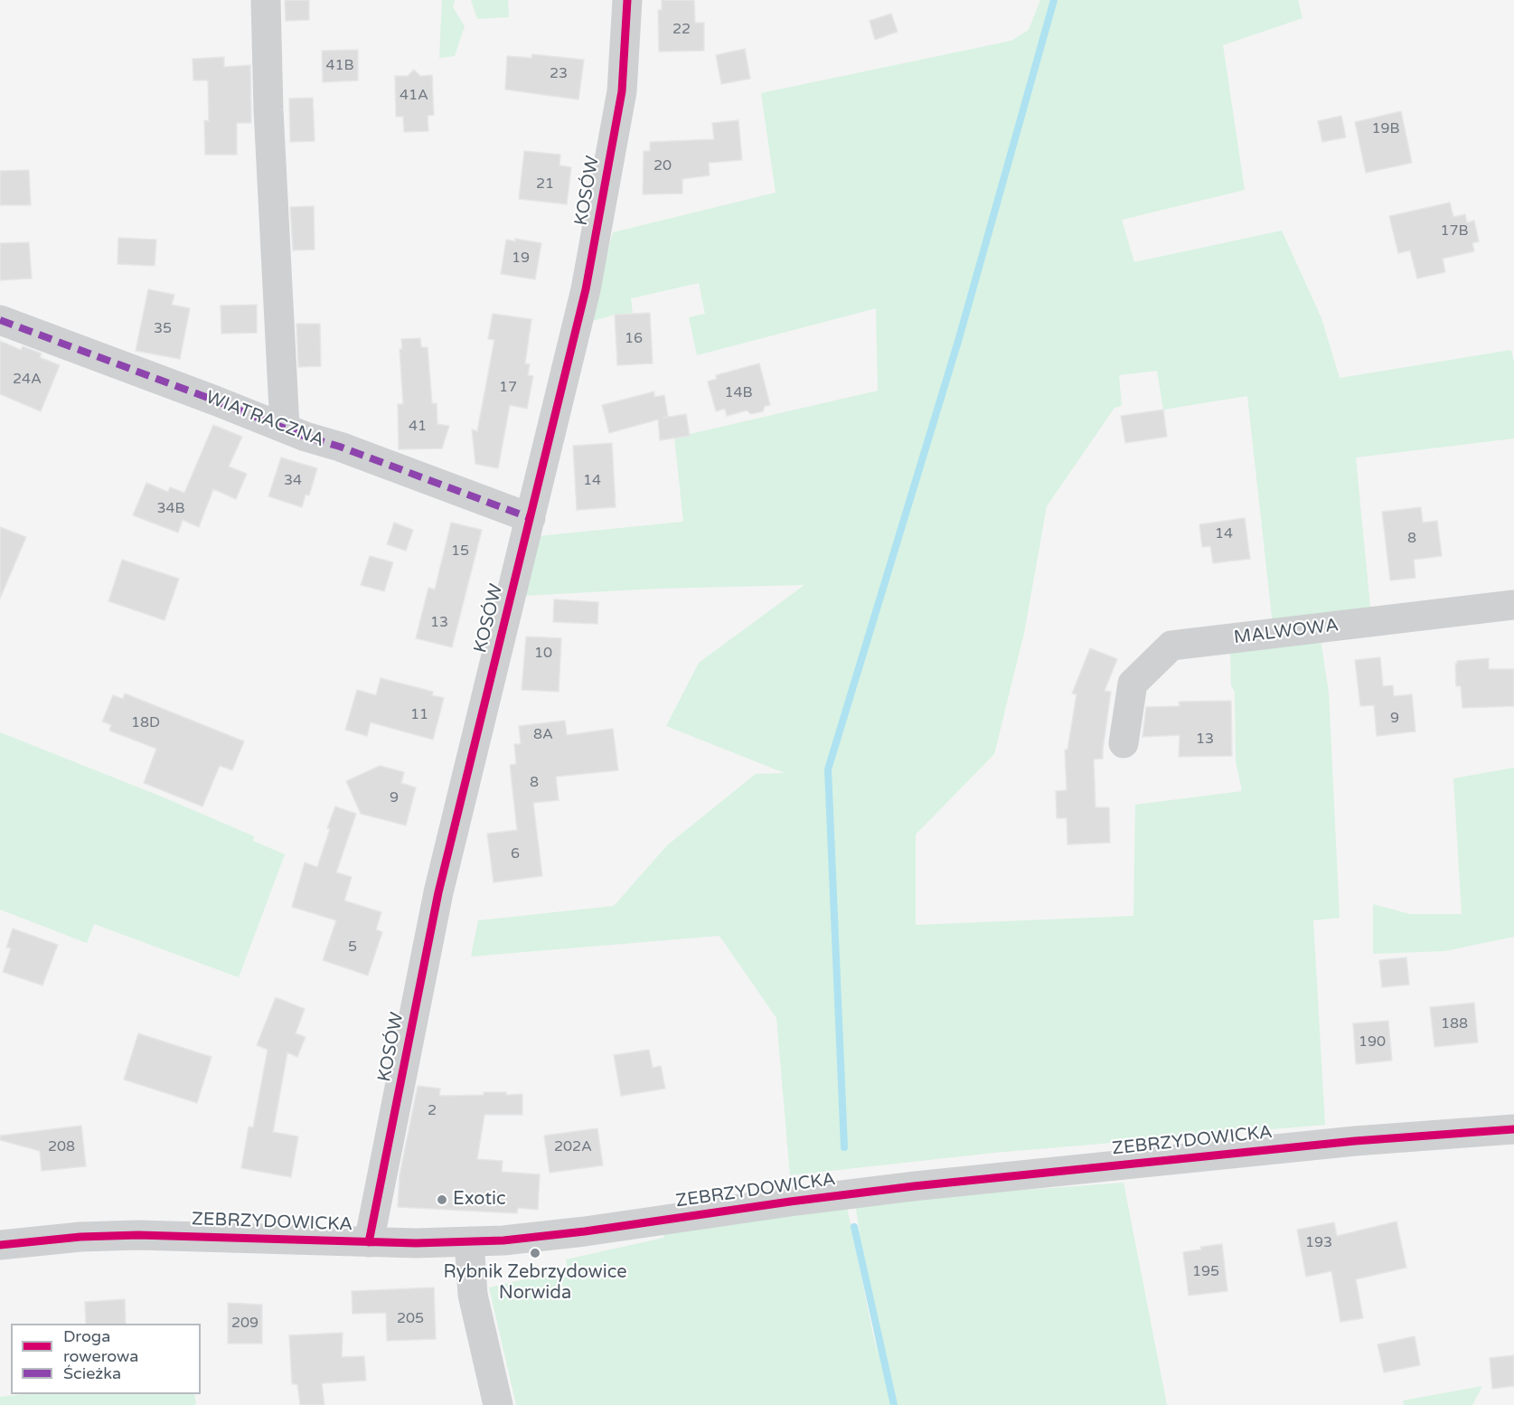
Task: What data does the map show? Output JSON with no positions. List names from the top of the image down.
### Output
{
  "streets": {
    "street": [
      "KOSÓW",
      "WIATRACZNA",
      "MALWOWA",
      "ZEBRZYDOWICKA"
    ]
  },
  "crossings": [
    ["KOSÓW", "WIATRACZNA"],
    ["KOSÓW", "ZEBRZYDOWICKA"]
  ],
  "places": ["Exotic", "Rybnik Zebrzydowice Norwida"],
  "house_numbers": [
    "22",
    "41B",
    "23",
    "41A",
    "19B",
    "20",
    "21",
    "17B",
    "19",
    "35",
    "16",
    "24A",
    "17",
    "14B",
    "41",
    "34",
    "14",
    "34B",
    "14",
    "8",
    "15",
    "13",
    "10",
    "11",
    "9",
    "18D",
    "8A",
    "13",
    "8",
    "9",
    "6",
    "5",
    "188",
    "190",
    "2",
    "208",
    "202A",
    "193",
    "195",
    "205",
    "209"
  ],
  "legend": ["Droga rowerowa", "Ścieżka"]
}
